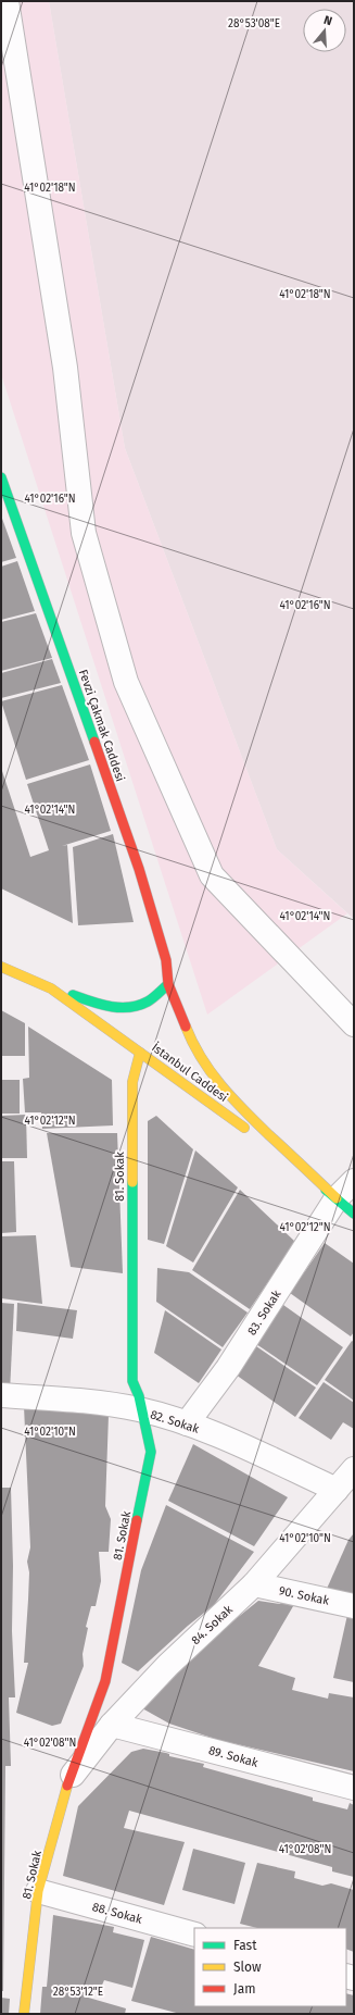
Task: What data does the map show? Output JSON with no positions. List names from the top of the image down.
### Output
{
  "streets": {
    "main road": ["Fevzi Çakmak Caddesi", "İstanbul Caddesi", "81. Sokak"],
    "street": [
      "83. Sokak",
      "82. Sokak",
      "90. Sokak",
      "84. Sokak",
      "89. Sokak",
      "88. Sokak"
    ]
  },
  "crossings": [
    ["Fevzi Çakmak Caddesi", "İstanbul Caddesi"],
    ["Fevzi Çakmak Caddesi", "83. Sokak"],
    ["İstanbul Caddesi", "81. Sokak"],
    ["İstanbul Caddesi", "83. Sokak"],
    ["81. Sokak", "82. Sokak"],
    ["81. Sokak", "84. Sokak"],
    ["81. Sokak", "88. Sokak"],
    ["83. Sokak", "82. Sokak"],
    ["82. Sokak", "84. Sokak"],
    ["90. Sokak", "84. Sokak"],
    ["84. Sokak", "89. Sokak"]
  ],
  "legend": ["Fast", "Slow", "Jam"],
  "north": "top",
  "coordinates": [
    "28°53'08\"E",
    "41°02'18\"N",
    "41°02'16\"N",
    "41°02'14\"N",
    "41°02'12\"N",
    "41°02'10\"N",
    "41°02'08\"N",
    "28°53'12\"E"
  ]
}
